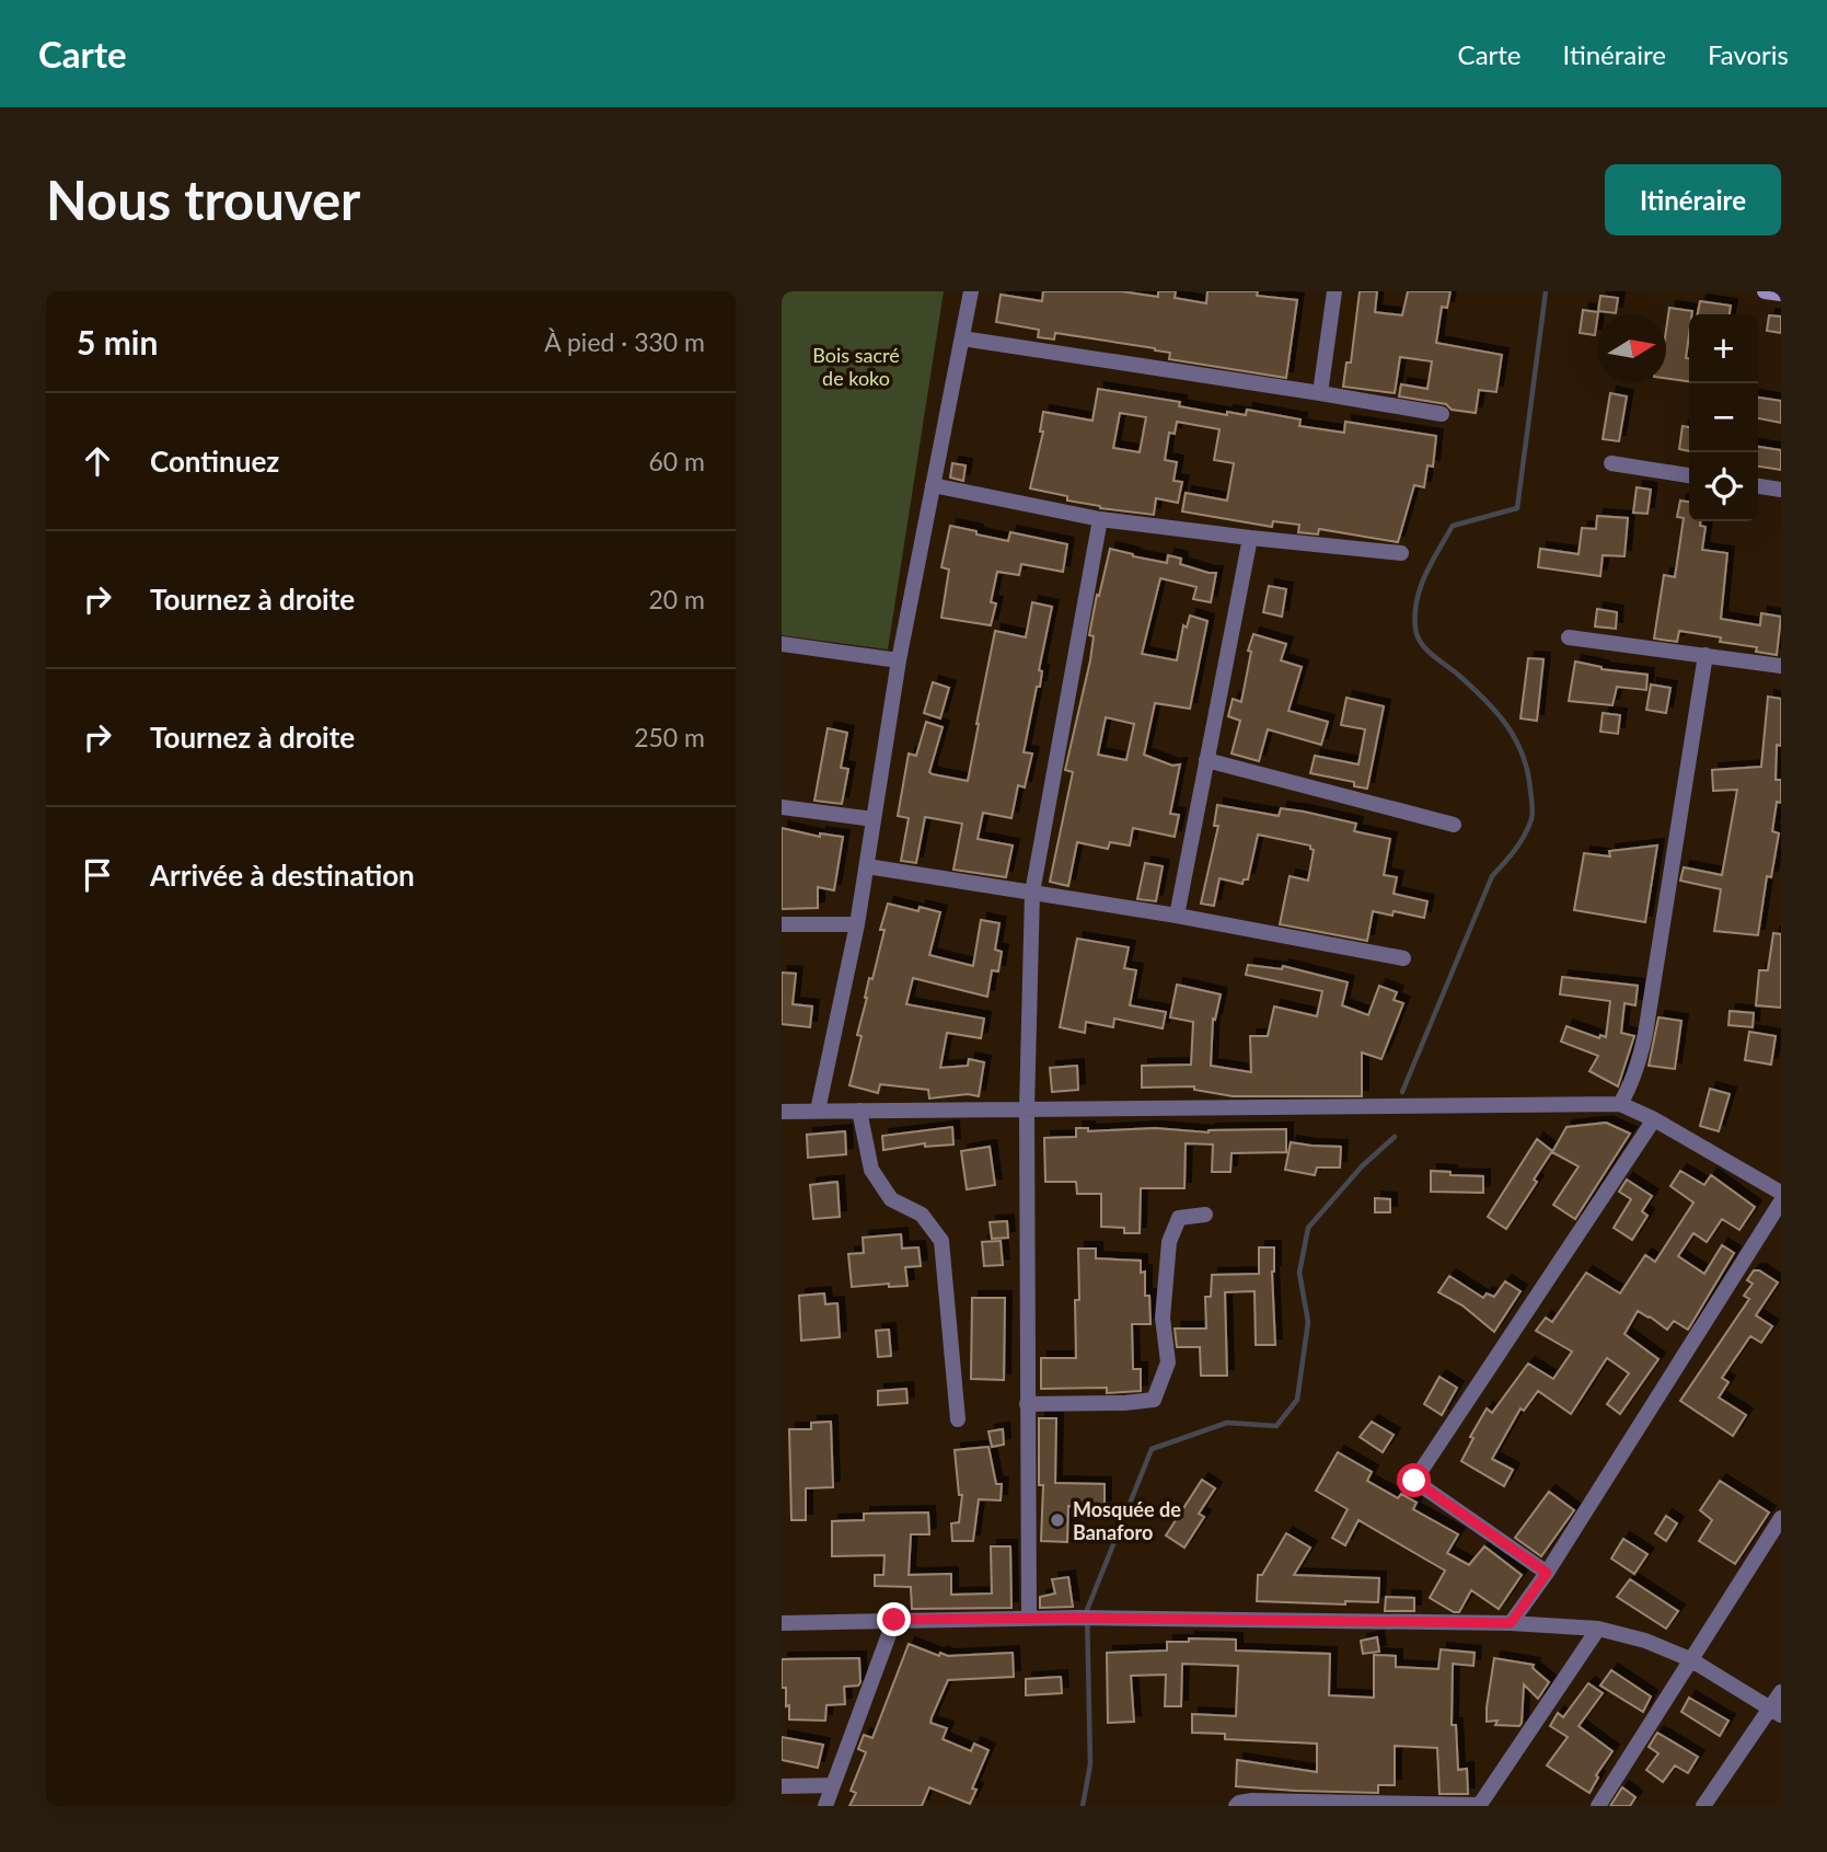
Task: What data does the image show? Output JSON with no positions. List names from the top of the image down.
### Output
{
  "parks": ["Bois sacré de koko"],
  "places": ["Mosquée de Banaforo"],
  "north": "right",
  "page": {
    "header": "Carte",
    "nav": ["Carte", "Itinéraire", "Favoris"],
    "buttons": "Itinéraire",
    "title": "Nous trouver",
    "heading": ["5 min", "À pied · 330 m"],
    "map_buttons": ["+", "−"],
    "list": [
      ["Continuez", "60 m"],
      ["Tournez à droite", "20 m"],
      ["Tournez à droite", "250 m"],
      "Arrivée à destination"
    ]
  }
}
